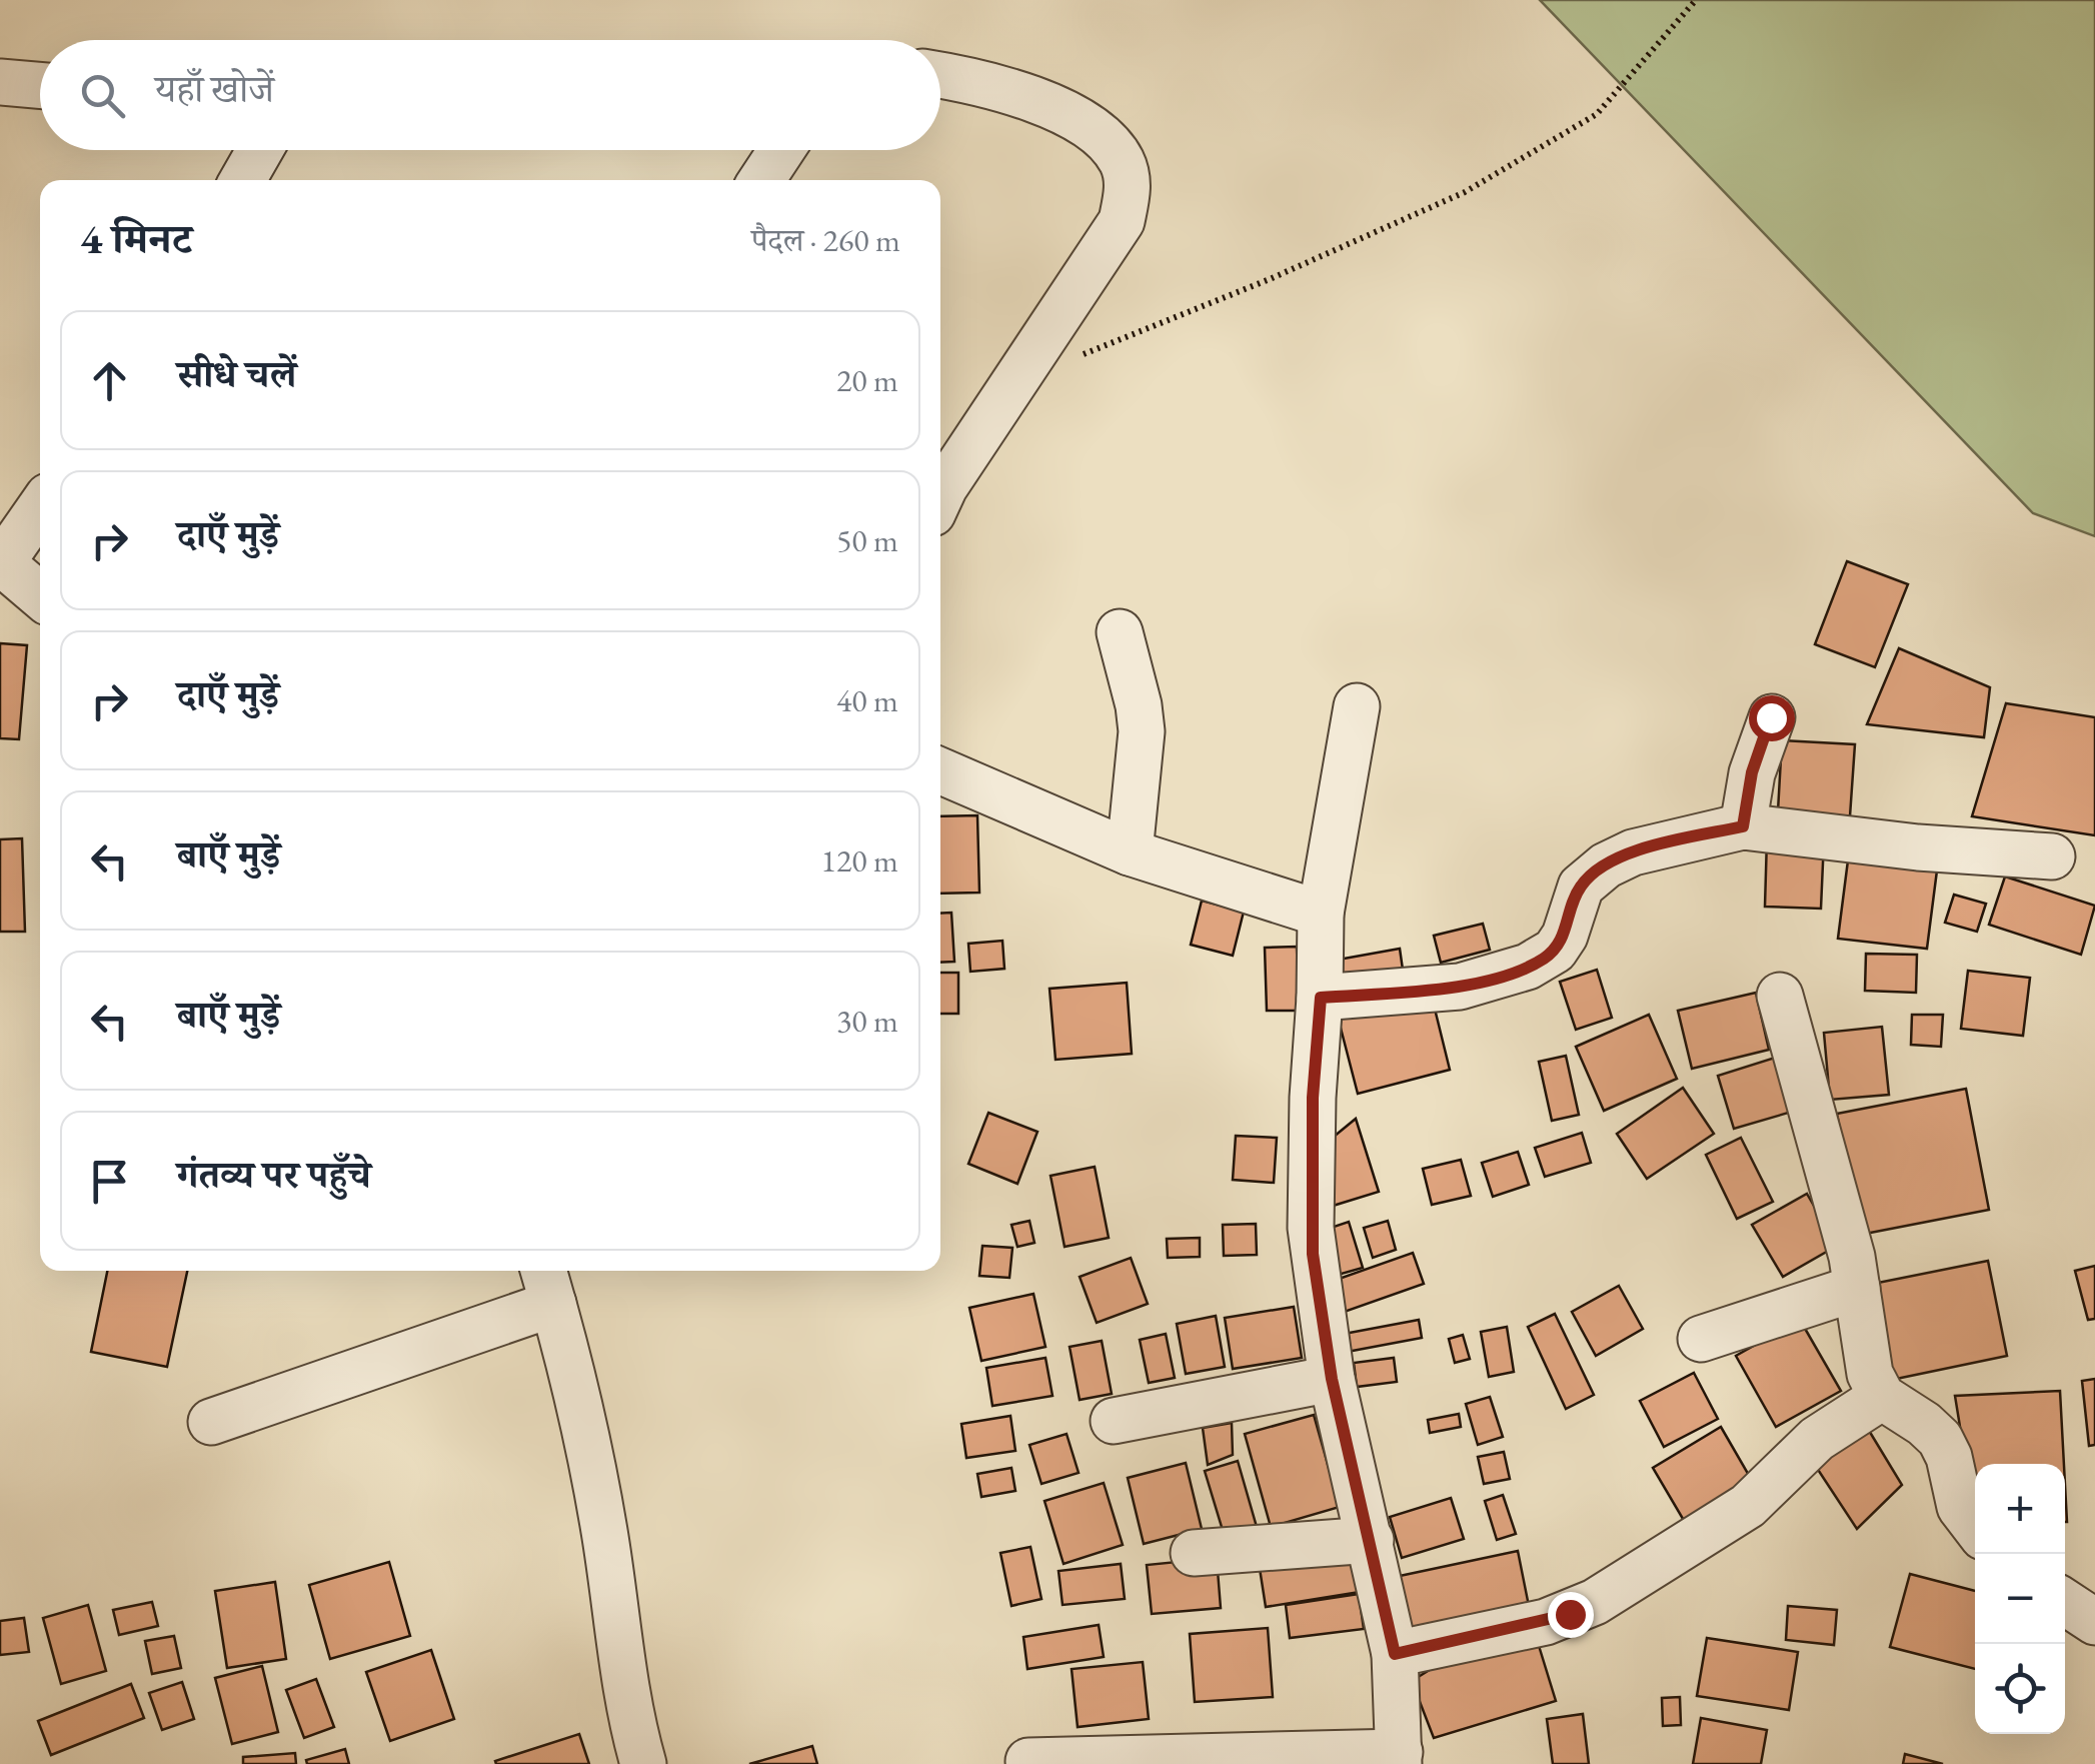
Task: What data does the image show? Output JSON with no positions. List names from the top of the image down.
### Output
{
  "page": {
    "search": "यहाँ खोजें",
    "heading": ["4 मिनट", "पैदल · 260 m"],
    "list": [
      ["सीधे चलें", "20 m"],
      ["दाएँ मुड़ें", "50 m"],
      ["दाएँ मुड़ें", "40 m"],
      ["बाएँ मुड़ें", "120 m"],
      ["बाएँ मुड़ें", "30 m"],
      "गंतव्य पर पहुँचे"
    ],
    "map_buttons": ["+", "−"]
  }
}
